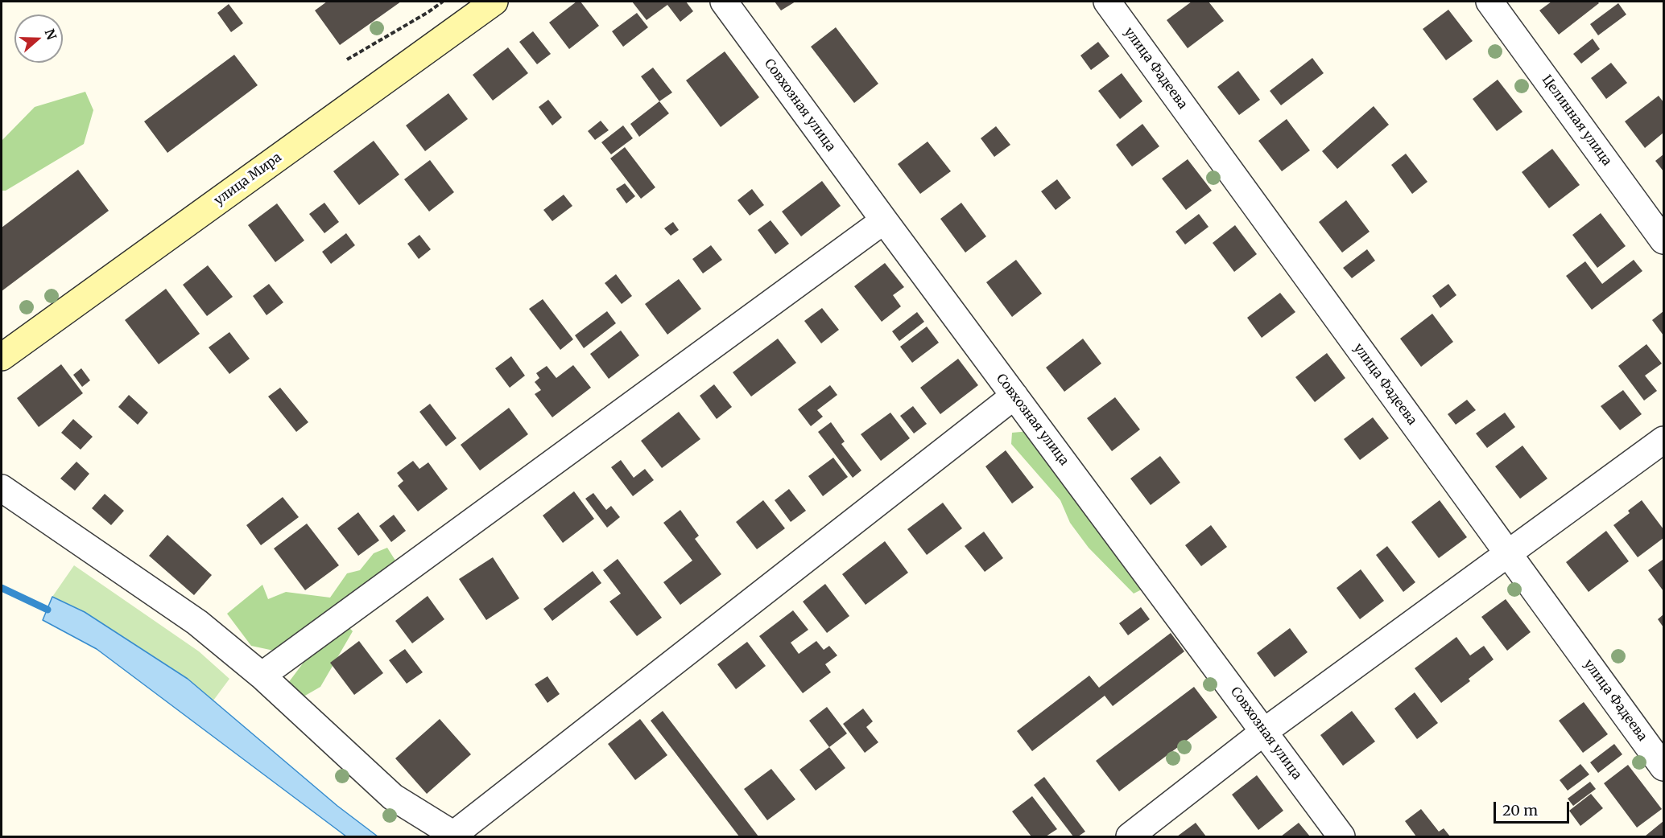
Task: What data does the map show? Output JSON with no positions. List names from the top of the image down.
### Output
{
  "streets": {
    "main road": ["улица Мира"],
    "street": ["улица Фадеева", "Совхозная улица", "Целинная улица"]
  },
  "scale_bar": "20 m",
  "north": "right"
}
